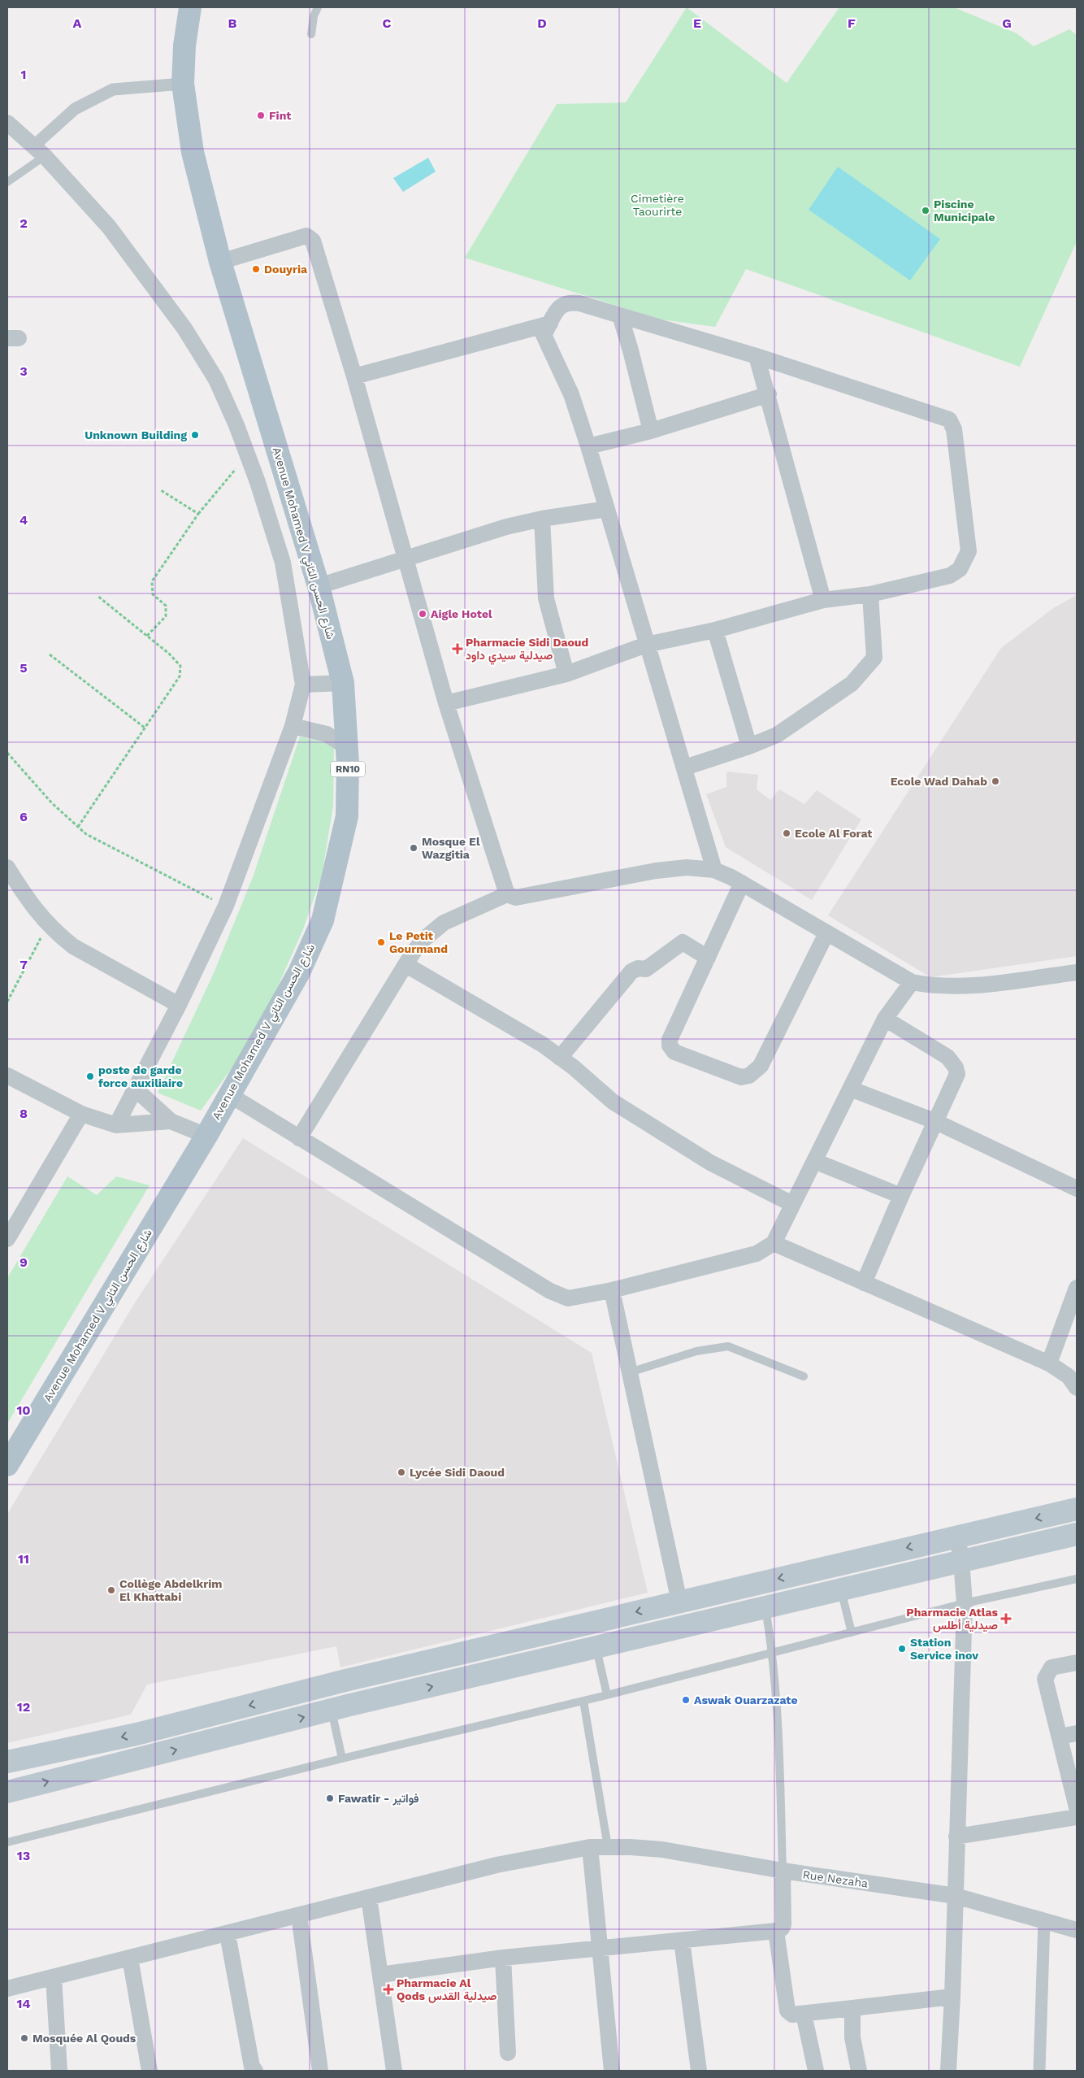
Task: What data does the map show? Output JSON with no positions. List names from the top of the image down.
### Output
{
  "streets": {
    "main road": ["Avenue Mohamed V شارع الحسن الثاني", "RN10"],
    "street": ["Rue Nezaha"]
  },
  "parks": ["Cimetière Taourirte"],
  "places": {
    "other": [
      "Fint",
      "Piscine Municipale",
      "Douyria",
      "Unknown Building",
      "Aigle Hotel",
      "Ecole Wad Dahab",
      "Ecole Al Forat",
      "Mosque El Wazgitia",
      "Le Petit Gourmand",
      "poste de garde force auxiliaire",
      "Lycée Sidi Daoud",
      "Collège Abdelkrim El Khattabi",
      "Station Service inov",
      "Aswak Ouarzazate",
      "Fawatir - فواتير",
      "Mosquée Al Qouds"
    ],
    "health": ["Pharmacie Sidi Daoud صيدلية سيدي داود", "Pharmacie Atlas صيدلية أطلس", "Pharmacie Al Qods صيدلية القدس"]
  },
  "grid": {
    "columns": [
      "A",
      "B",
      "C",
      "D",
      "E",
      "F",
      "G"
    ],
    "rows": [
      "1",
      "2",
      "3",
      "4",
      "5",
      "6",
      "7",
      "8",
      "9",
      "10",
      "11",
      "12",
      "13",
      "14"
    ]
  }
}
